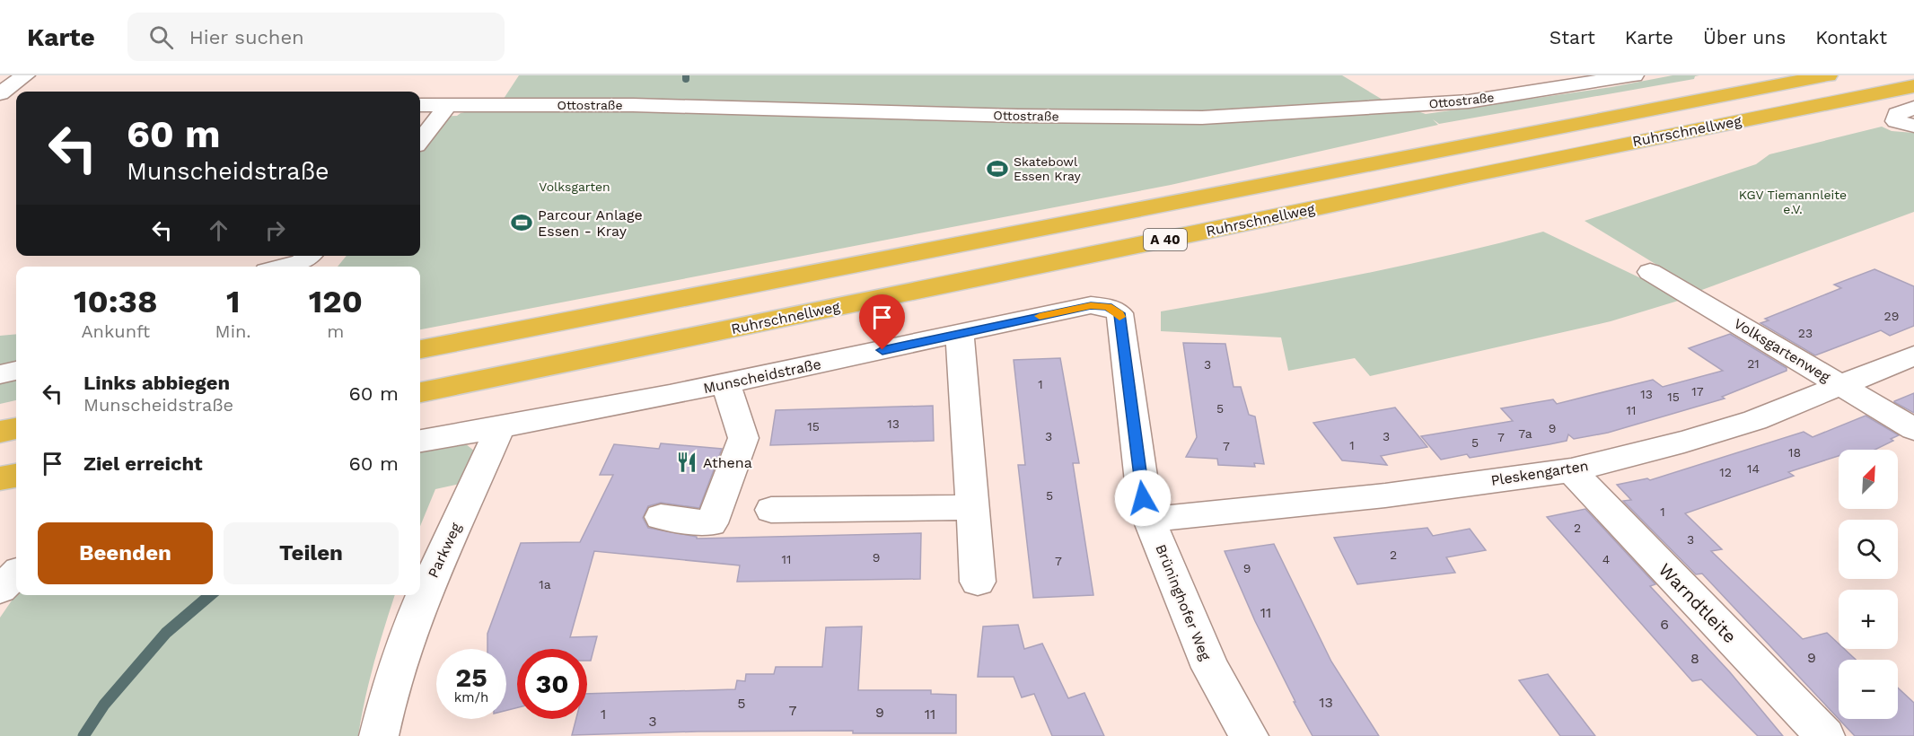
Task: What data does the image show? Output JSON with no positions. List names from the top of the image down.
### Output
{
  "streets": {
    "highway": ["Ruhrschnellweg", "A 40"],
    "street": [
      "Ottostraße",
      "Volksgartenweg",
      "Munscheidstraße",
      "Pleskengarten",
      "Parkweg",
      "Brüninghofer Weg",
      "Warndtleite"
    ]
  },
  "crossings": [
    ["Volksgartenweg", "Pleskengarten"],
    ["Munscheidstraße", "Parkweg"],
    ["Munscheidstraße", "Brüninghofer Weg"],
    ["Pleskengarten", "Brüninghofer Weg"],
    ["Pleskengarten", "Warndtleite"]
  ],
  "parks": ["Volksgarten", "KGV Tiemannleite e.V."],
  "places": {
    "sports": ["Skatebowl Essen Kray", "Parcour Anlage Essen - Kray"],
    "restaurant": ["Athena"]
  },
  "house_numbers": [
    "29",
    "23",
    "21",
    "3",
    "1",
    "17",
    "13",
    "15",
    "5",
    "11",
    "13",
    "15",
    "9",
    "7a",
    "3",
    "3",
    "7",
    "5",
    "1",
    "7",
    "18",
    "14",
    "12",
    "5",
    "1",
    "2",
    "3",
    "2",
    "9",
    "11",
    "4",
    "7",
    "9",
    "1a",
    "11",
    "6",
    "9",
    "8",
    "13",
    "5",
    "7",
    "9",
    "1",
    "11",
    "3"
  ],
  "north": "top right",
  "page": {
    "header": "Karte",
    "search": "Hier suchen",
    "nav": [
      "Start",
      "Karte",
      "Über uns",
      "Kontakt"
    ],
    "turn": ["60 m", "Munscheidstraße"],
    "eta": [
      "10:38",
      "Ankunft",
      "1",
      "Min.",
      "120",
      "m"
    ],
    "list": [
      {
        "name": "Links abbiegen",
        "note": "Munscheidstraße",
        "value": "60 m"
      },
      {
        "name": "Ziel erreicht",
        "value": "60 m"
      }
    ],
    "map_buttons": ["+", "−"],
    "buttons": ["Beenden", "Teilen"],
    "speed": "25 km/h",
    "limit": "30"
  }
}
